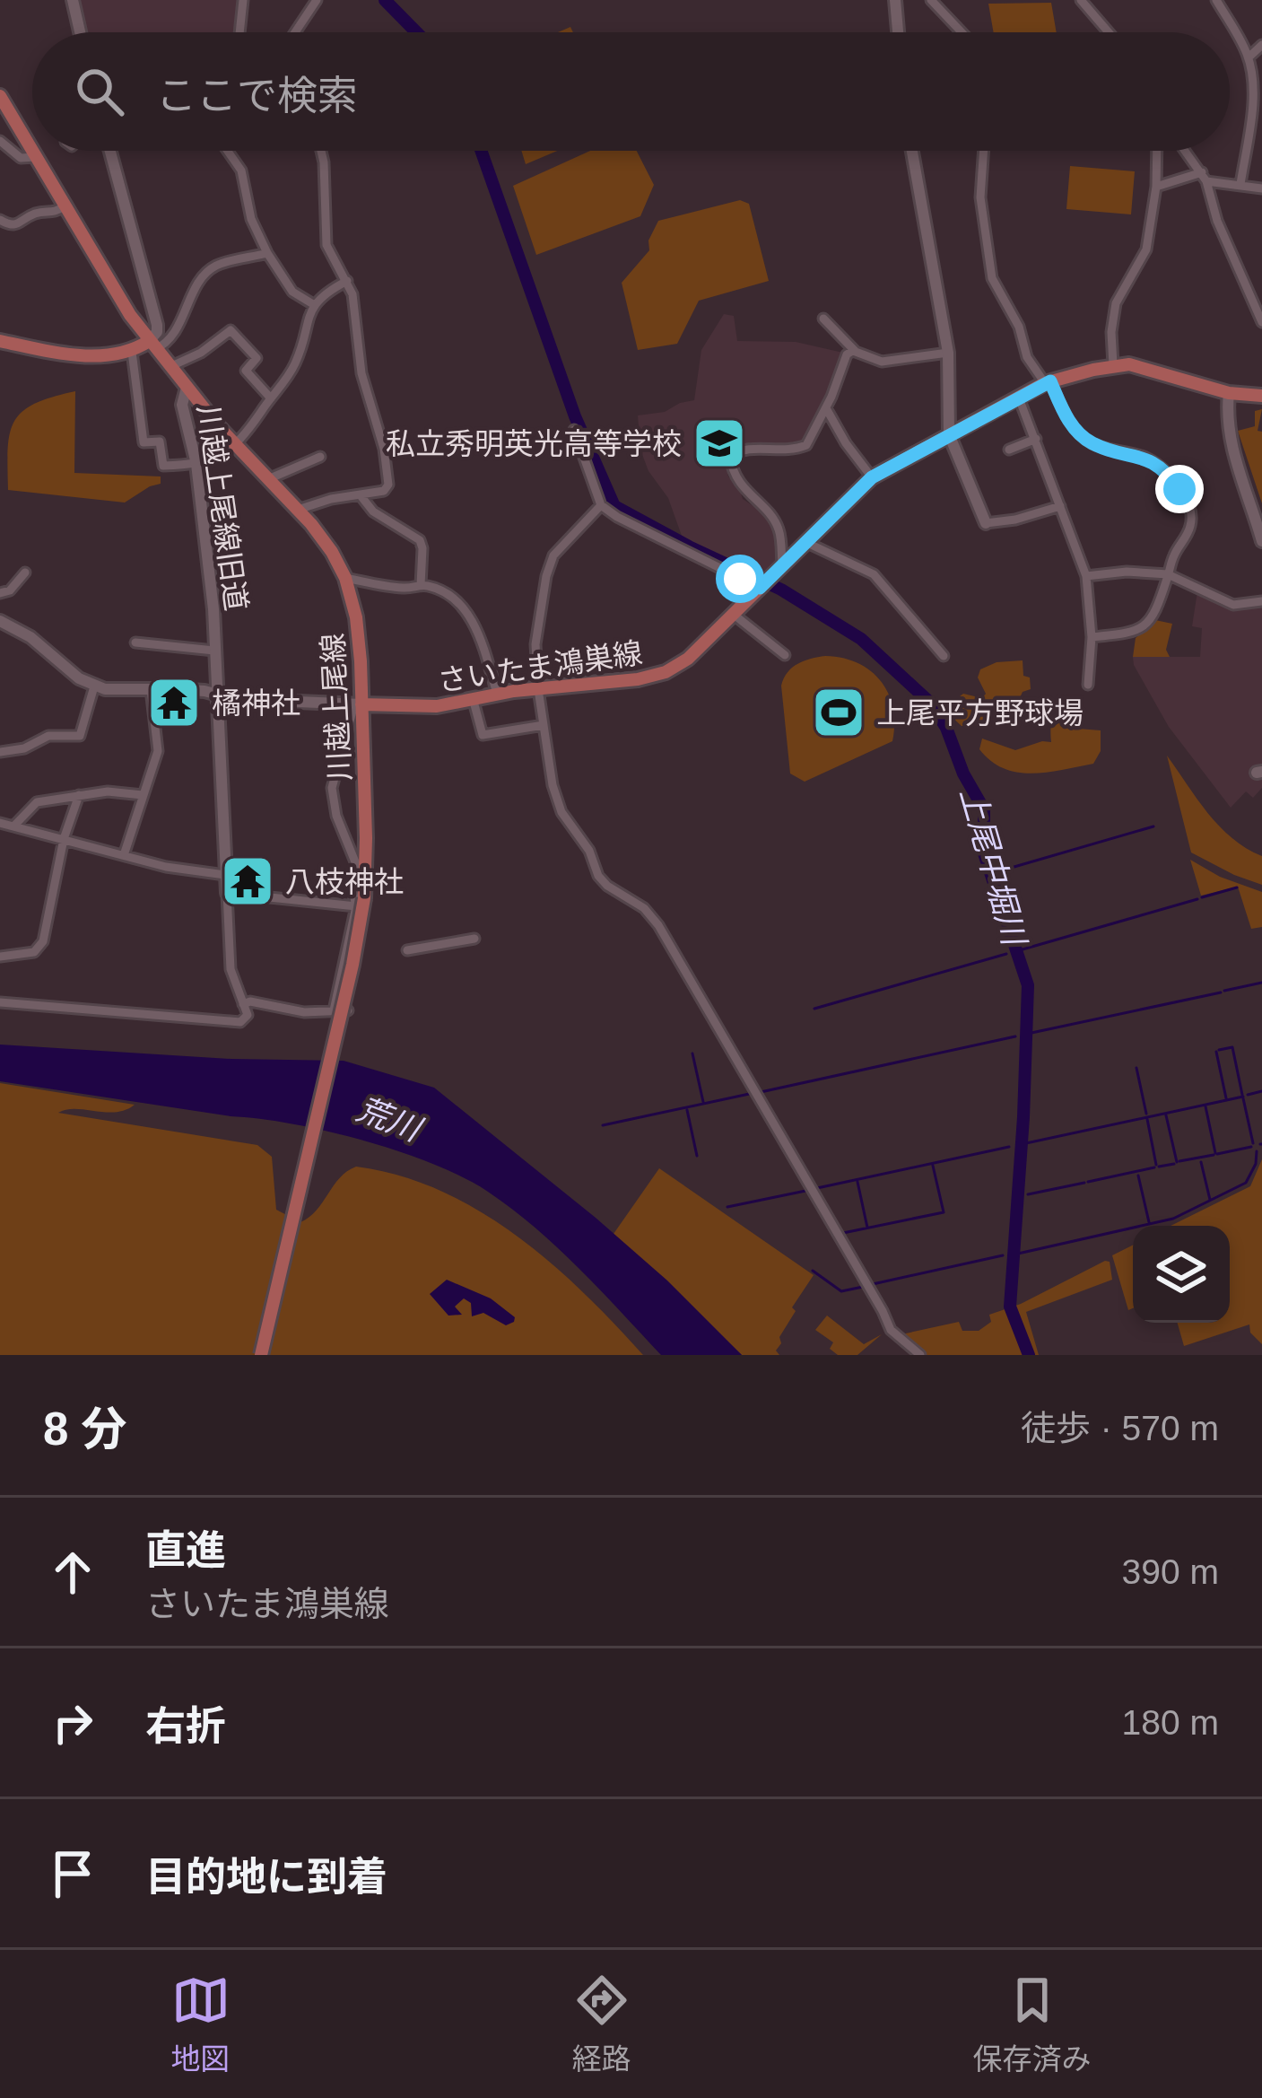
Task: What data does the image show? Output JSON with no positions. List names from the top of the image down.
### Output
{
  "streets": {
    "main road": ["さいたま鴻巣線", "川越上尾線"],
    "street": ["川越上尾線旧道"]
  },
  "crossings": [
    ["川越上尾線旧道", "川越上尾線"],
    ["さいたま鴻巣線", "川越上尾線"]
  ],
  "water": ["上尾中堀川", "荒川"],
  "places": {
    "school or university": ["私立秀明英光高等学校"],
    "temple": ["橘神社", "八枝神社"],
    "sports": ["上尾平方野球場"]
  },
  "page": {
    "search": "ここで検索",
    "heading": ["8 分", "徒歩 · 570 m"],
    "list": [
      ["直進", "さいたま鴻巣線", "390 m"],
      ["右折", "180 m"],
      "目的地に到着"
    ],
    "nav": ["地図", "経路", "保存済み"]
  }
}
